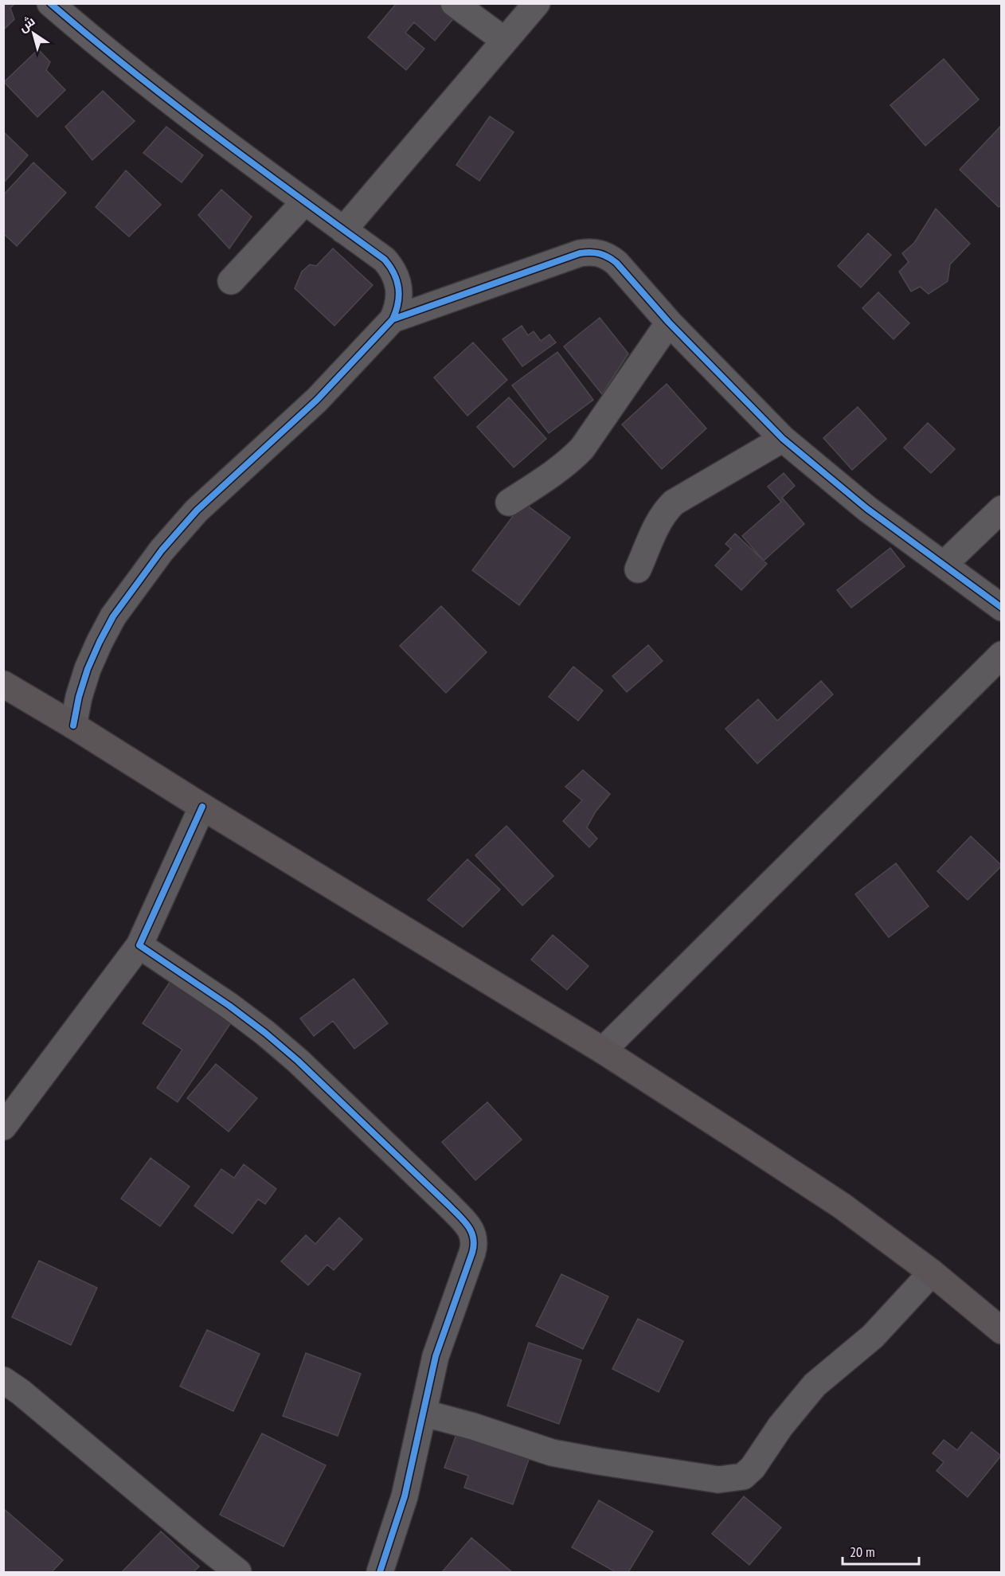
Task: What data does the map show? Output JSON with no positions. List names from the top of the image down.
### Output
{
  "scale_bar": "20 m",
  "north": "top left"
}
